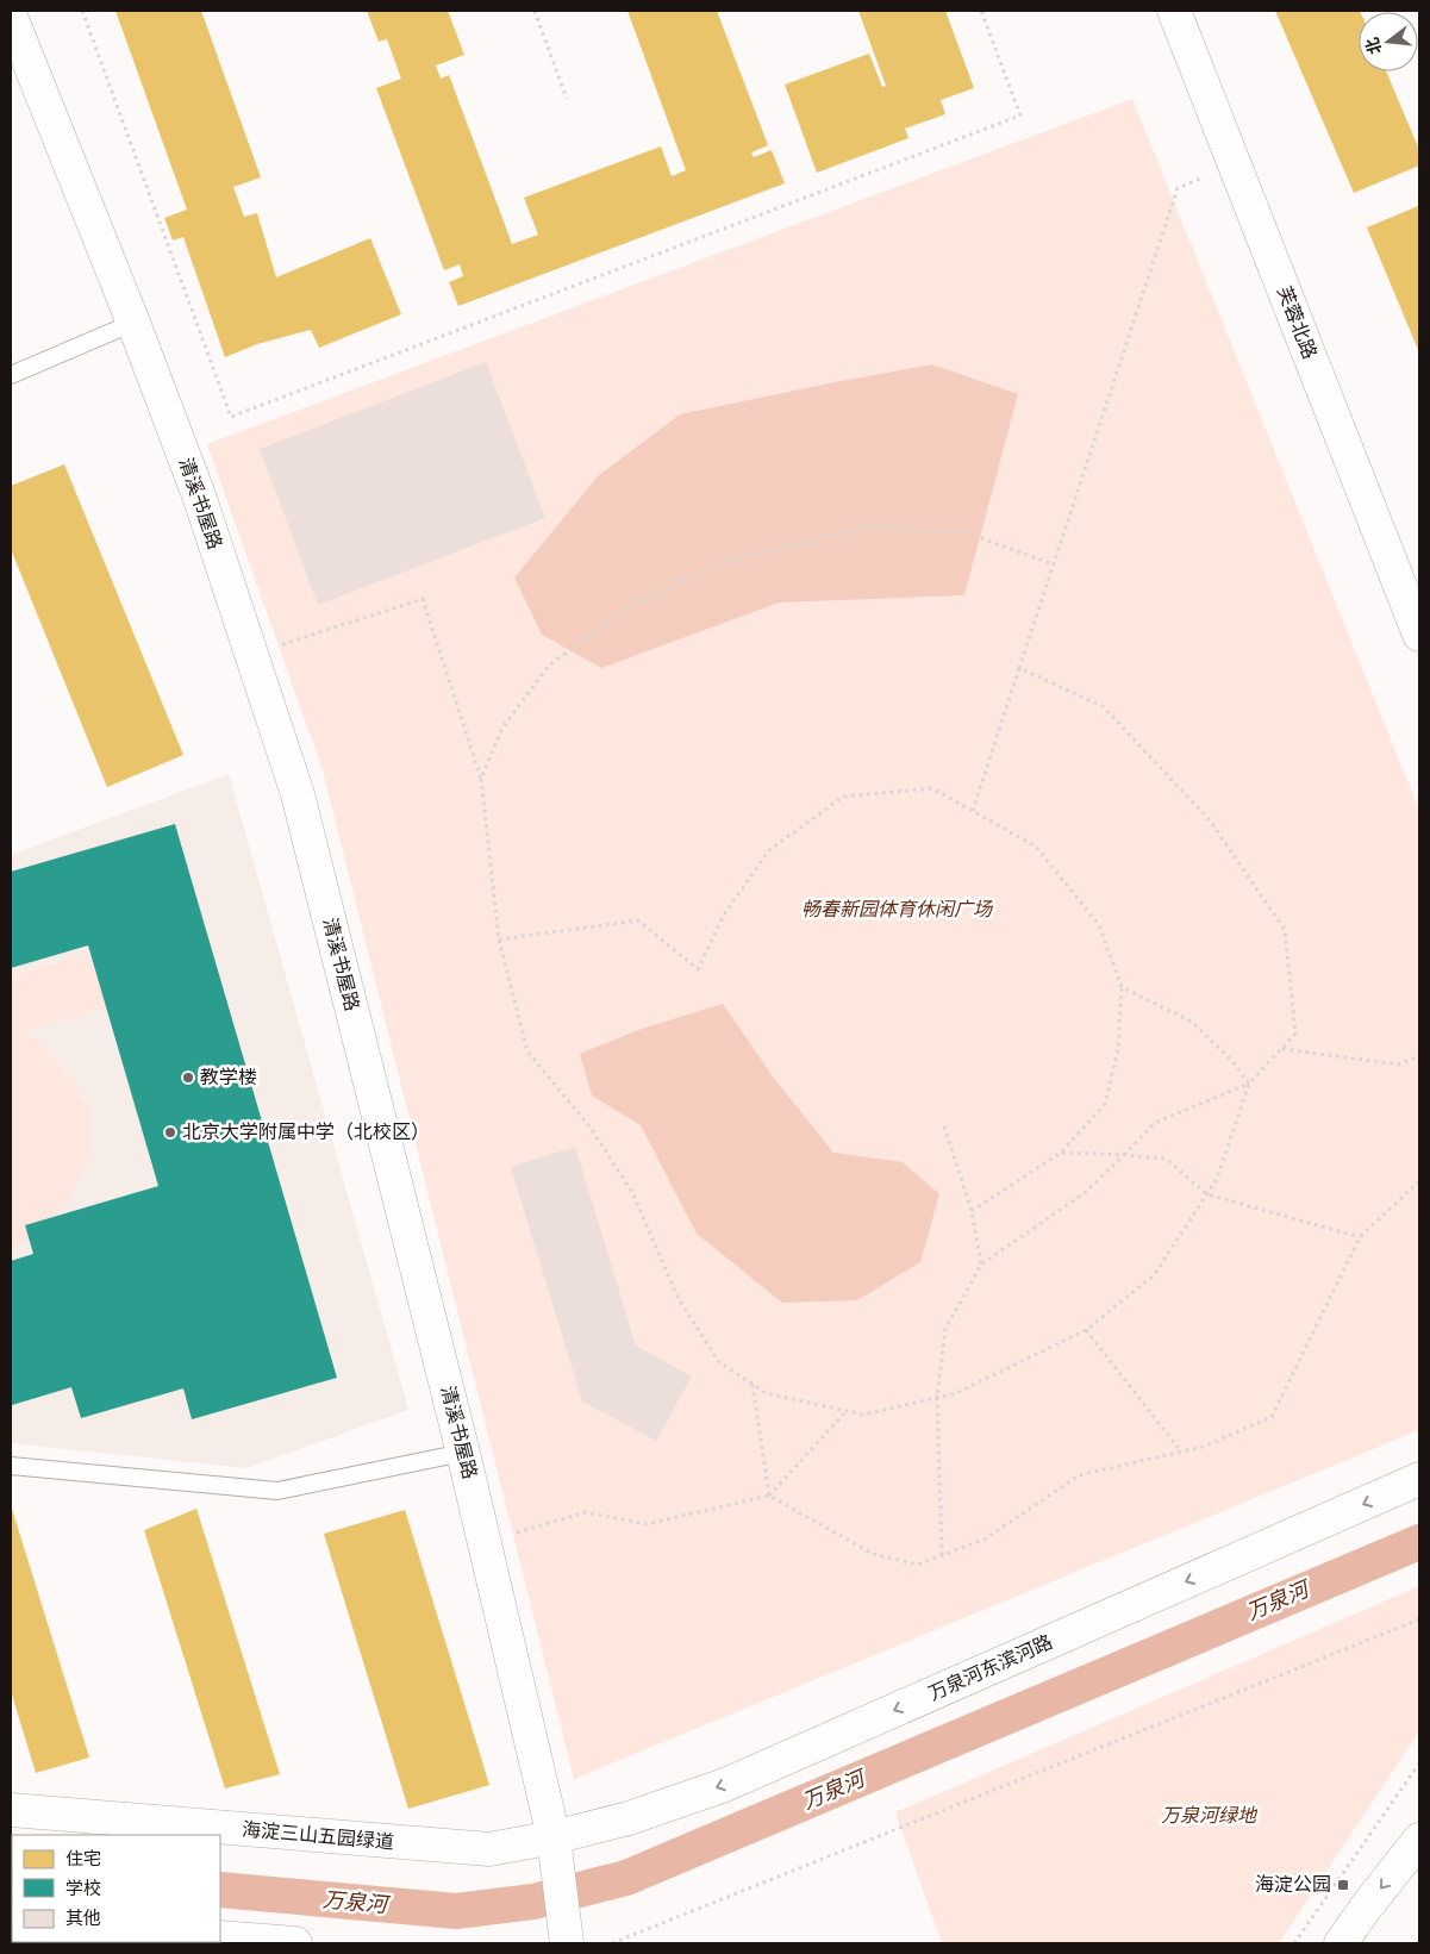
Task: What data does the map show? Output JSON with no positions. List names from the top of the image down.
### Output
{
  "streets": {
    "street": [
      "芙蓉北路",
      "清溪书屋路",
      "万泉河东滨河路",
      "海淀三山五园绿道"
    ]
  },
  "crossings": [
    ["清溪书屋路", "万泉河东滨河路"],
    ["清溪书屋路", "海淀三山五园绿道"],
    ["万泉河东滨河路", "海淀三山五园绿道"]
  ],
  "one_way": ["万泉河东滨河路"],
  "water": ["万泉河"],
  "parks": ["畅春新园体育休闲广场", "万泉河绿地"],
  "places": {
    "other": ["教学楼", "北京大学附属中学（北校区）"],
    "transit": ["海淀公园"]
  },
  "legend": ["住宅", "学校", "其他"],
  "north": "left"
}
